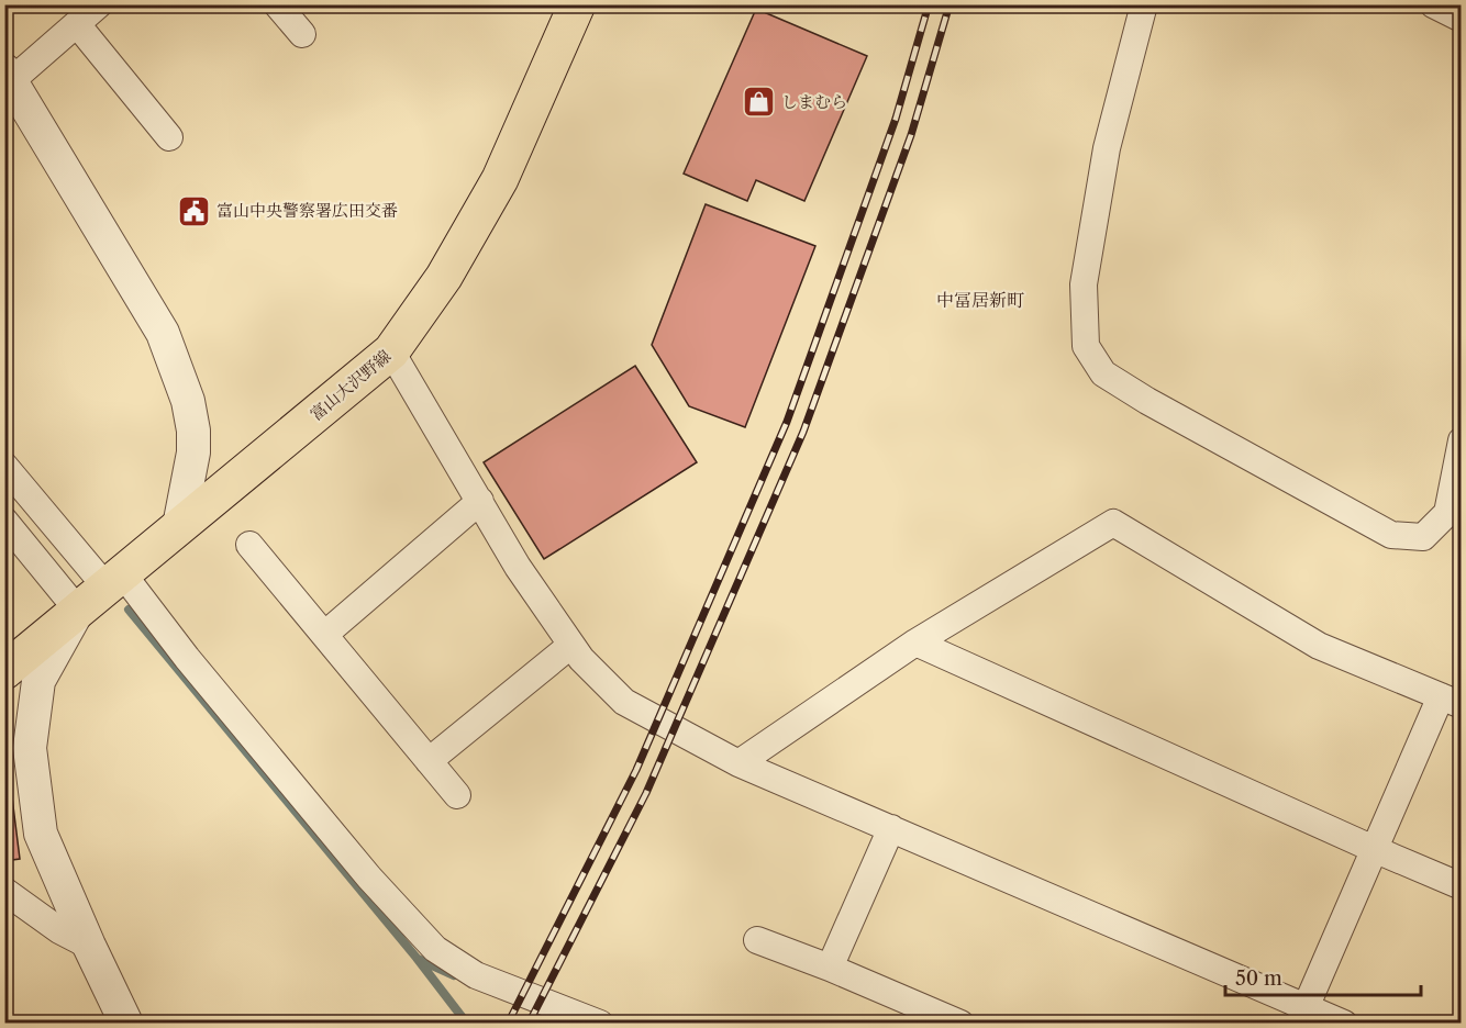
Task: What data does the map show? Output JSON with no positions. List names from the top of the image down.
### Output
{
  "streets": {
    "main road": ["富山大沢野線"]
  },
  "districts": ["中冨居新町"],
  "places": {
    "shop": ["しまむら"],
    "public building": ["富山中央警察署広田交番"]
  },
  "scale_bar": "50 m"
}
